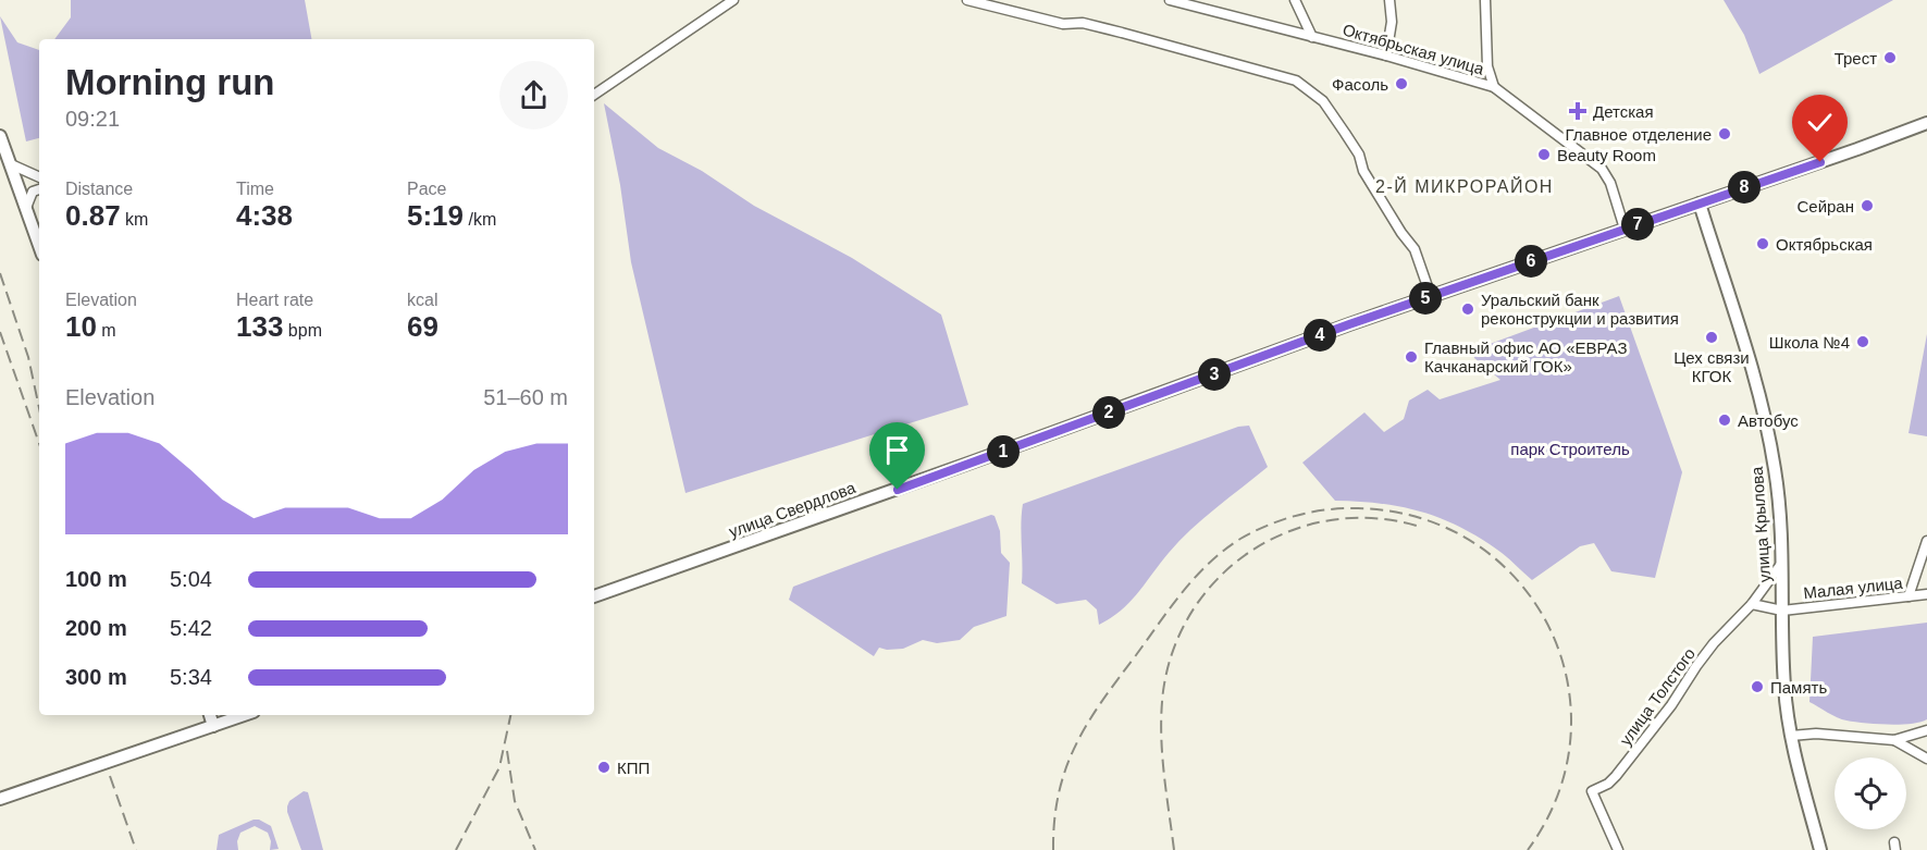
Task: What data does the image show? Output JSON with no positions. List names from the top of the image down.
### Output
{
  "streets": {
    "main road": ["улица Свердлова", "улица Крылова"],
    "street": ["Октябрьская улица", "Малая улица", "улица Толстого"]
  },
  "crossings": [
    ["Октябрьская улица", "улица Свердлова"],
    ["улица Свердлова", "улица Крылова"],
    ["улица Крылова", "Малая улица"],
    ["улица Крылова", "улица Толстого"],
    ["Малая улица", "улица Толстого"]
  ],
  "districts": ["2-Й МИКРОРАЙОН"],
  "parks": ["парк Строитель"],
  "places": {
    "other": [
      "Трест",
      "Фасоль",
      "Главное отделение",
      "Beauty Room",
      "Сейран",
      "Октябрьская",
      "Уральский банк реконструкции и развития",
      "Цех связи КГОК",
      "Школа №4",
      "Главный офис АО «ЕВРАЗ Качканарский ГОК»",
      "Автобус",
      "Память",
      "КПП"
    ],
    "health": ["Детская"]
  },
  "page": {
    "heading": ["Morning run", "09:21"],
    "stats": [
      ["Distance", "0.87 km"],
      ["Time", "4:38"],
      ["Pace", "5:19 /km"],
      ["Elevation", "10 m"],
      ["Heart rate", "133 bpm"],
      ["kcal", "69"]
    ],
    "pins": [
      "8",
      "7",
      "6",
      "5",
      "4",
      "3",
      "2",
      "1"
    ],
    "chart": ["Elevation", "51–60 m"],
    "list": [
      {
        "name": "100 m",
        "note": "5:04"
      },
      {
        "name": "200 m",
        "note": "5:42"
      },
      {
        "name": "300 m",
        "note": "5:34"
      }
    ]
  }
}
